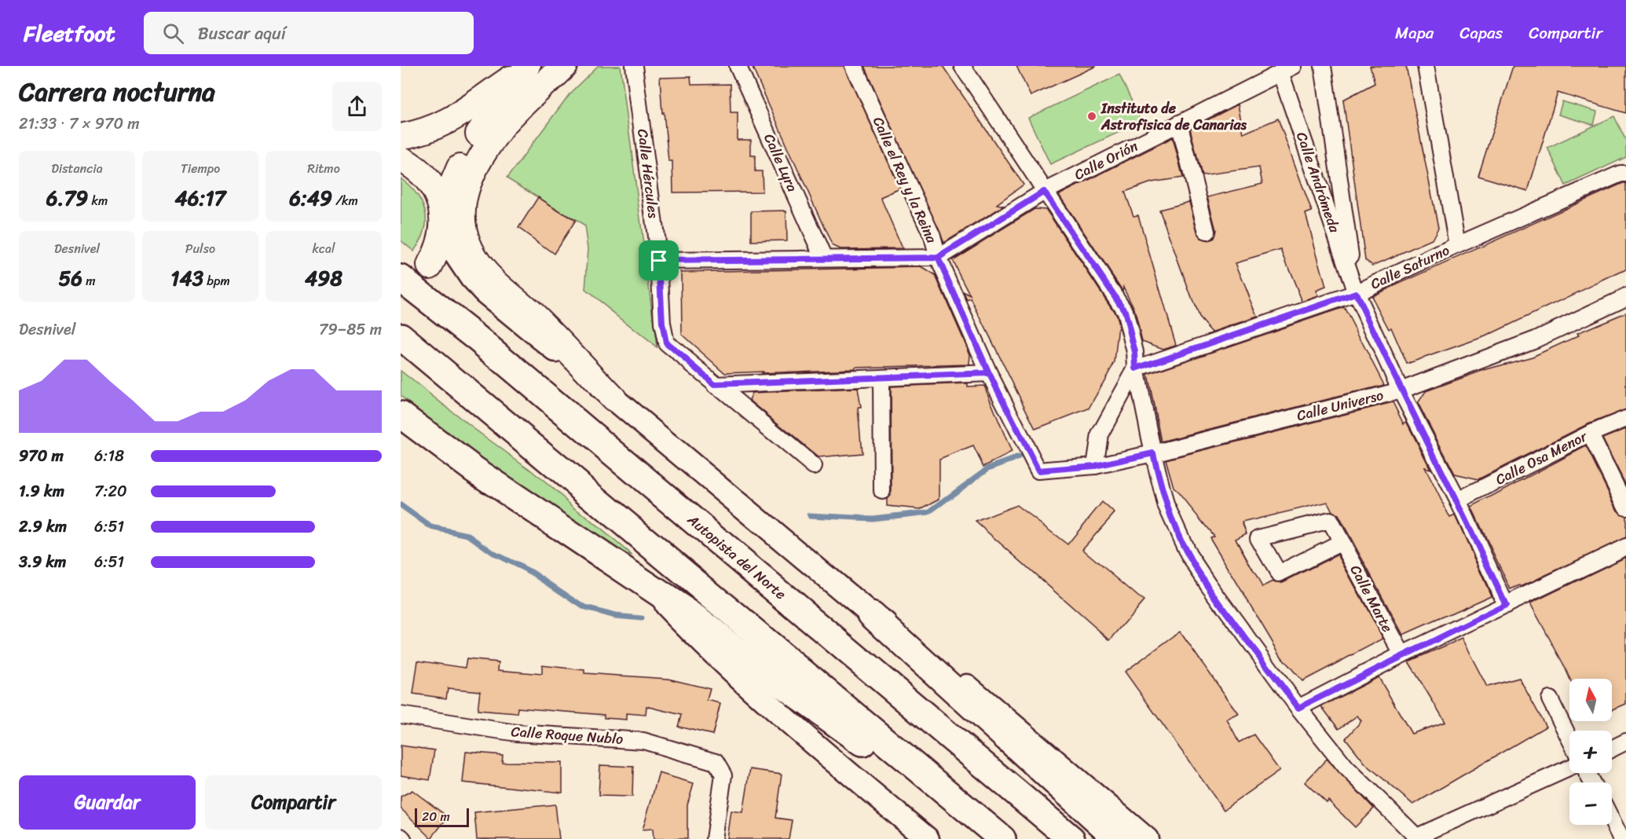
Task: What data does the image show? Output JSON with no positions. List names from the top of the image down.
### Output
{
  "streets": {
    "highway": ["Autopista del Norte"],
    "street": [
      "Calle Orión",
      "Calle Lyra",
      "Calle Hércules",
      "Calle el Rey y la Reina",
      "Calle Andrómeda",
      "Calle Saturno",
      "Calle Universo",
      "Calle Osa Menor",
      "Calle Marte",
      "Calle Roque Nublo"
    ]
  },
  "crossings": [
    ["Calle Orión", "Calle el Rey y la Reina"],
    ["Calle Orión", "Calle Andrómeda"],
    ["Calle el Rey y la Reina", "Calle Universo"],
    ["Calle Andrómeda", "Calle Saturno"],
    ["Calle Andrómeda", "Calle Universo"],
    ["Calle Andrómeda", "Calle Osa Menor"]
  ],
  "places": ["Instituto de Astrofisica de Canarias"],
  "scale_bar": "20 m",
  "north": "top",
  "page": {
    "header": "Fleetfoot",
    "search": "Buscar aquí",
    "nav": ["Mapa", "Capas", "Compartir"],
    "heading": ["Carrera nocturna", "21:33 · 7 × 970 m"],
    "stats": [
      ["Distancia", "6.79 km"],
      ["Tiempo", "46:17"],
      ["Ritmo", "6:49 /km"],
      ["Desnivel", "56 m"],
      ["Pulso", "143 bpm"],
      ["kcal", "498"]
    ],
    "chart": ["Desnivel", "79–85 m"],
    "list": [
      {
        "name": "970 m",
        "note": "6:18"
      },
      {
        "name": "1.9 km",
        "note": "7:20"
      },
      {
        "name": "2.9 km",
        "note": "6:51"
      },
      {
        "name": "3.9 km",
        "note": "6:51"
      }
    ],
    "map_buttons": ["+", "−"],
    "buttons": ["Guardar", "Compartir"],
    "scale": "20 m"
  }
}
